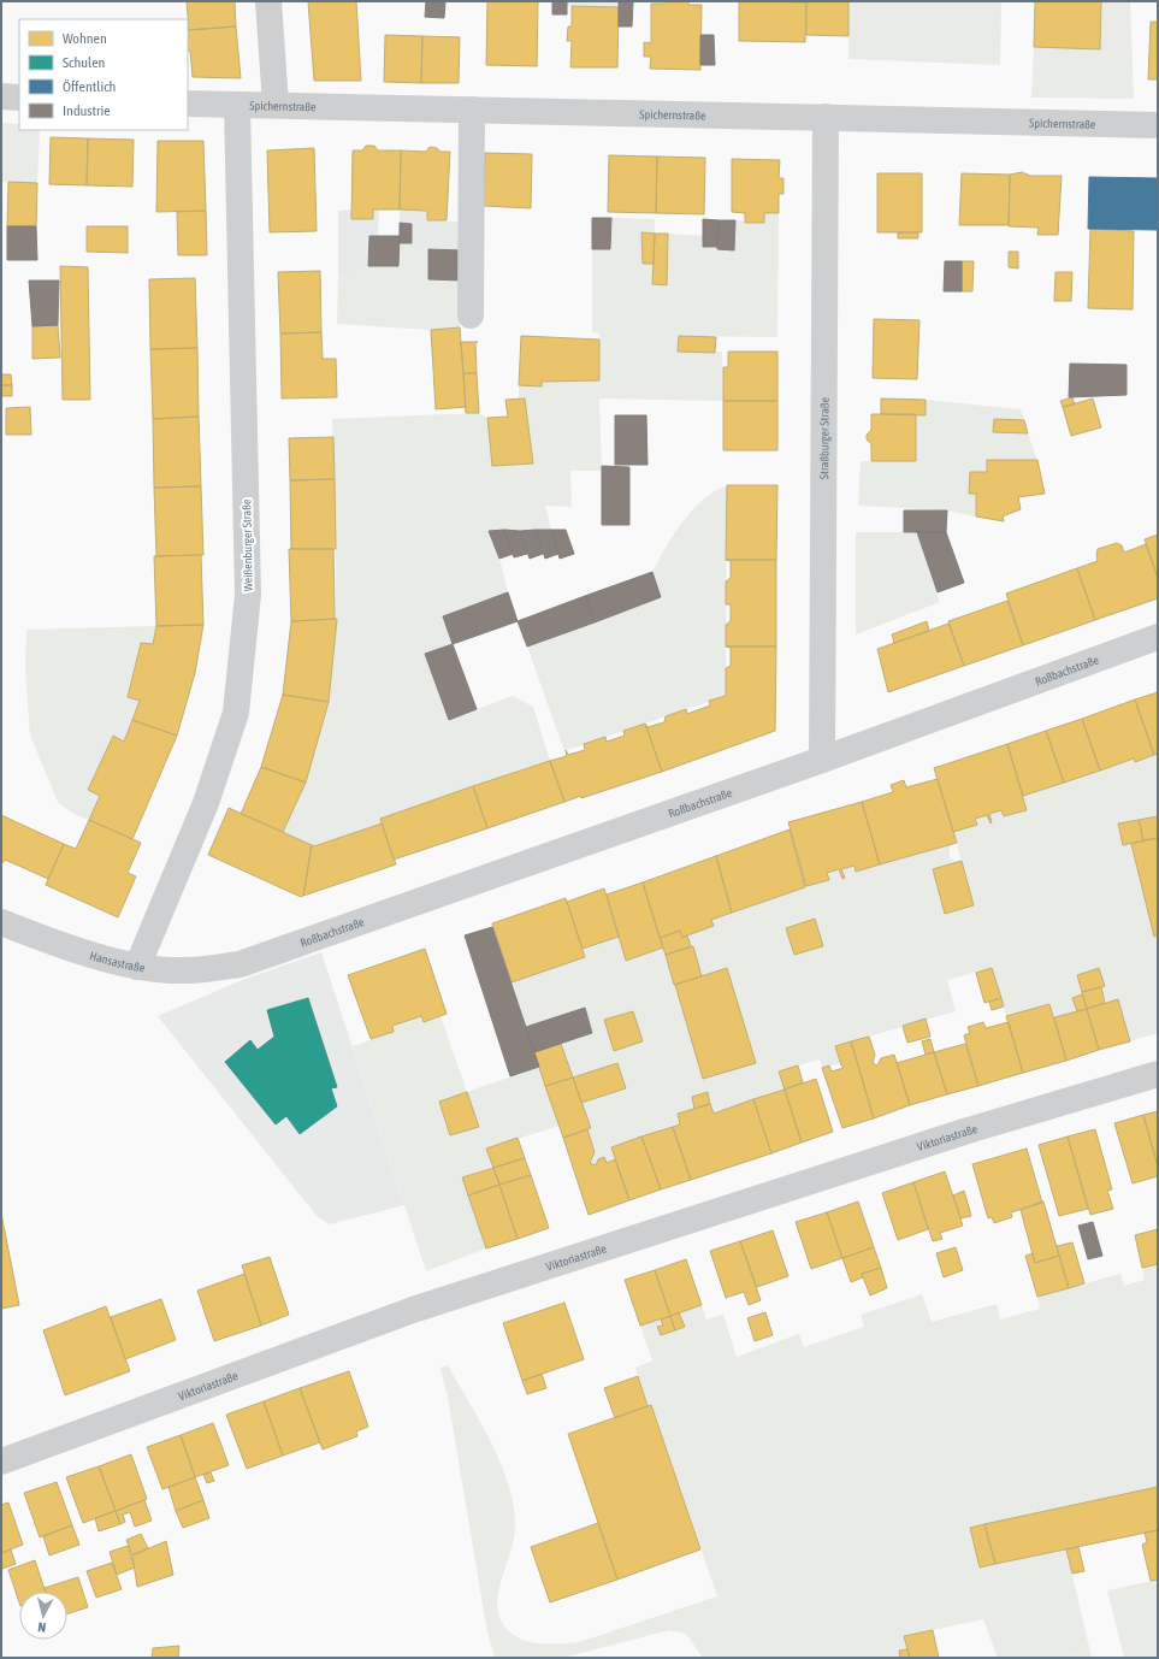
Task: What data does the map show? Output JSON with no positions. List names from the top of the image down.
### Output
{
  "streets": {
    "street": [
      "Spichernstraße",
      "Straßburger Straße",
      "Weißenburger Straße",
      "Roßbachstraße",
      "Hansastraße",
      "Viktoriastraße"
    ]
  },
  "crossings": [
    ["Spichernstraße", "Straßburger Straße"],
    ["Spichernstraße", "Weißenburger Straße"],
    ["Straßburger Straße", "Roßbachstraße"],
    ["Weißenburger Straße", "Hansastraße"],
    ["Roßbachstraße", "Hansastraße"]
  ],
  "legend": [
    "Wohnen",
    "Schulen",
    "Öffentlich",
    "Industrie"
  ],
  "north": "bottom"
}
